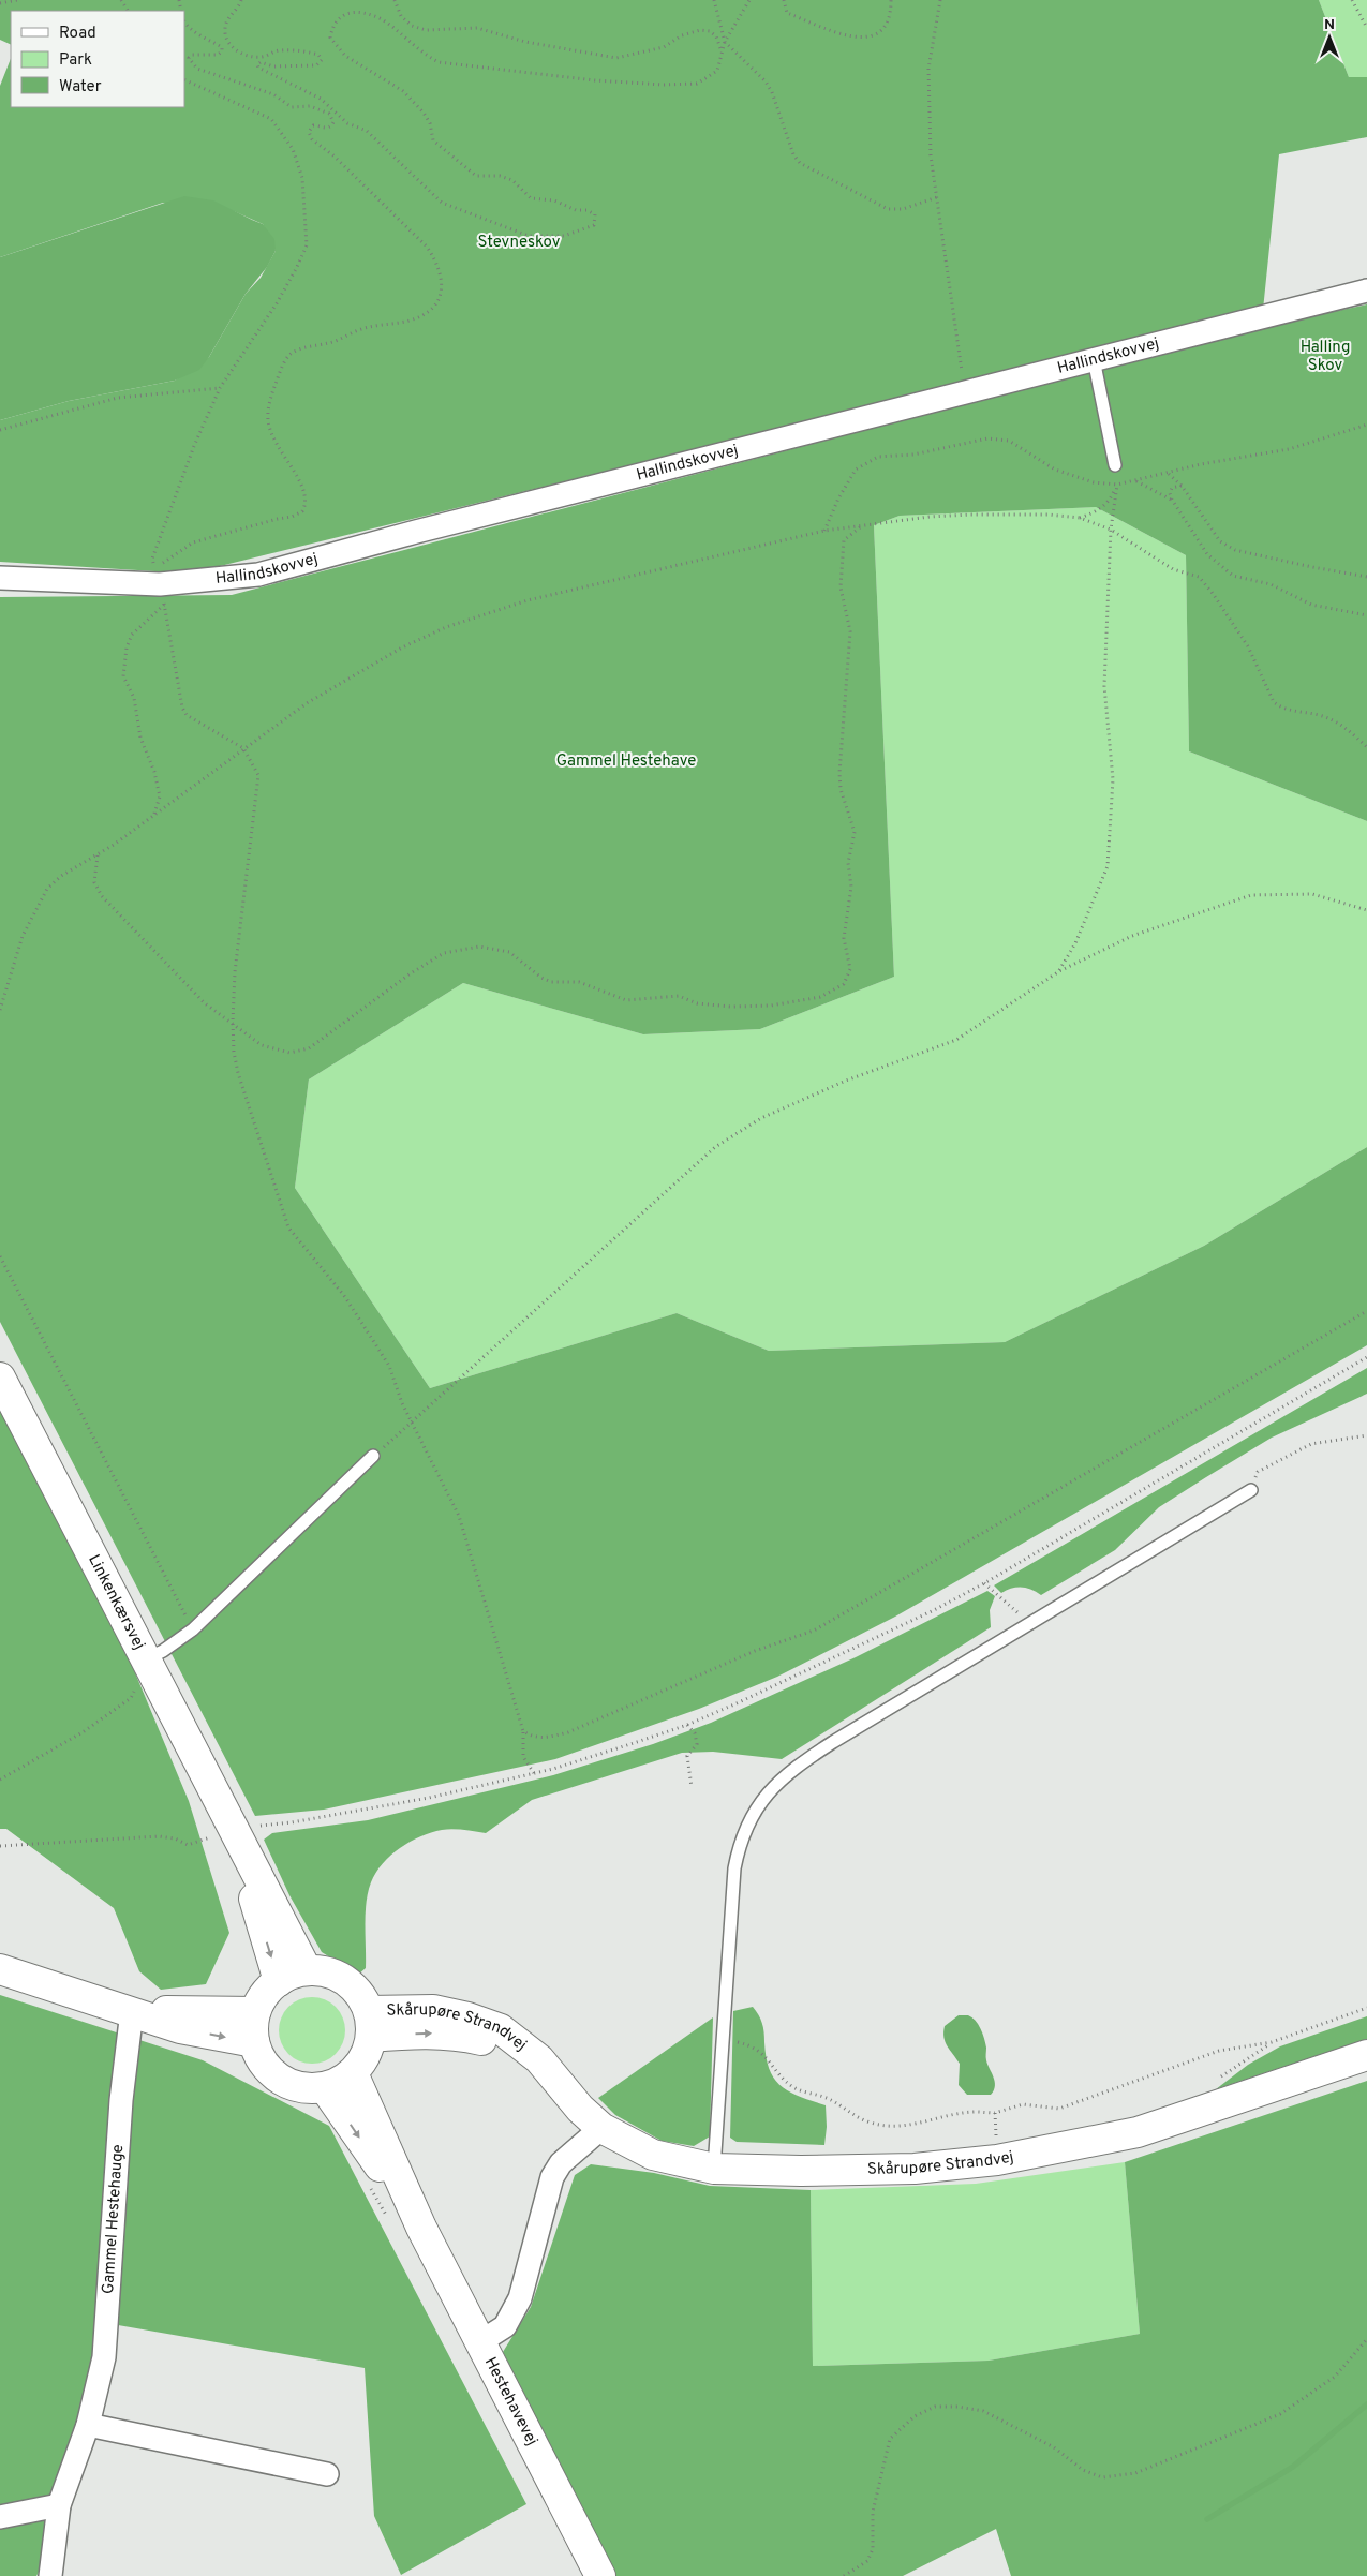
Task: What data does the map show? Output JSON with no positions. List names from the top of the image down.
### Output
{
  "streets": {
    "street": [
      "Hallindskovvej",
      "Linkenkærsvej",
      "Skårupøre Strandvej",
      "Gammel Hestehauge",
      "Hestehavevej"
    ]
  },
  "crossings": [
    ["Linkenkærsvej", "Skårupøre Strandvej"],
    ["Linkenkærsvej", "Hestehavevej"],
    ["Skårupøre Strandvej", "Hestehavevej"]
  ],
  "parks": ["Stevneskov", "Halling Skov", "Gammel Hestehave"],
  "legend": ["Road", "Park", "Water"],
  "north": "top"
}
